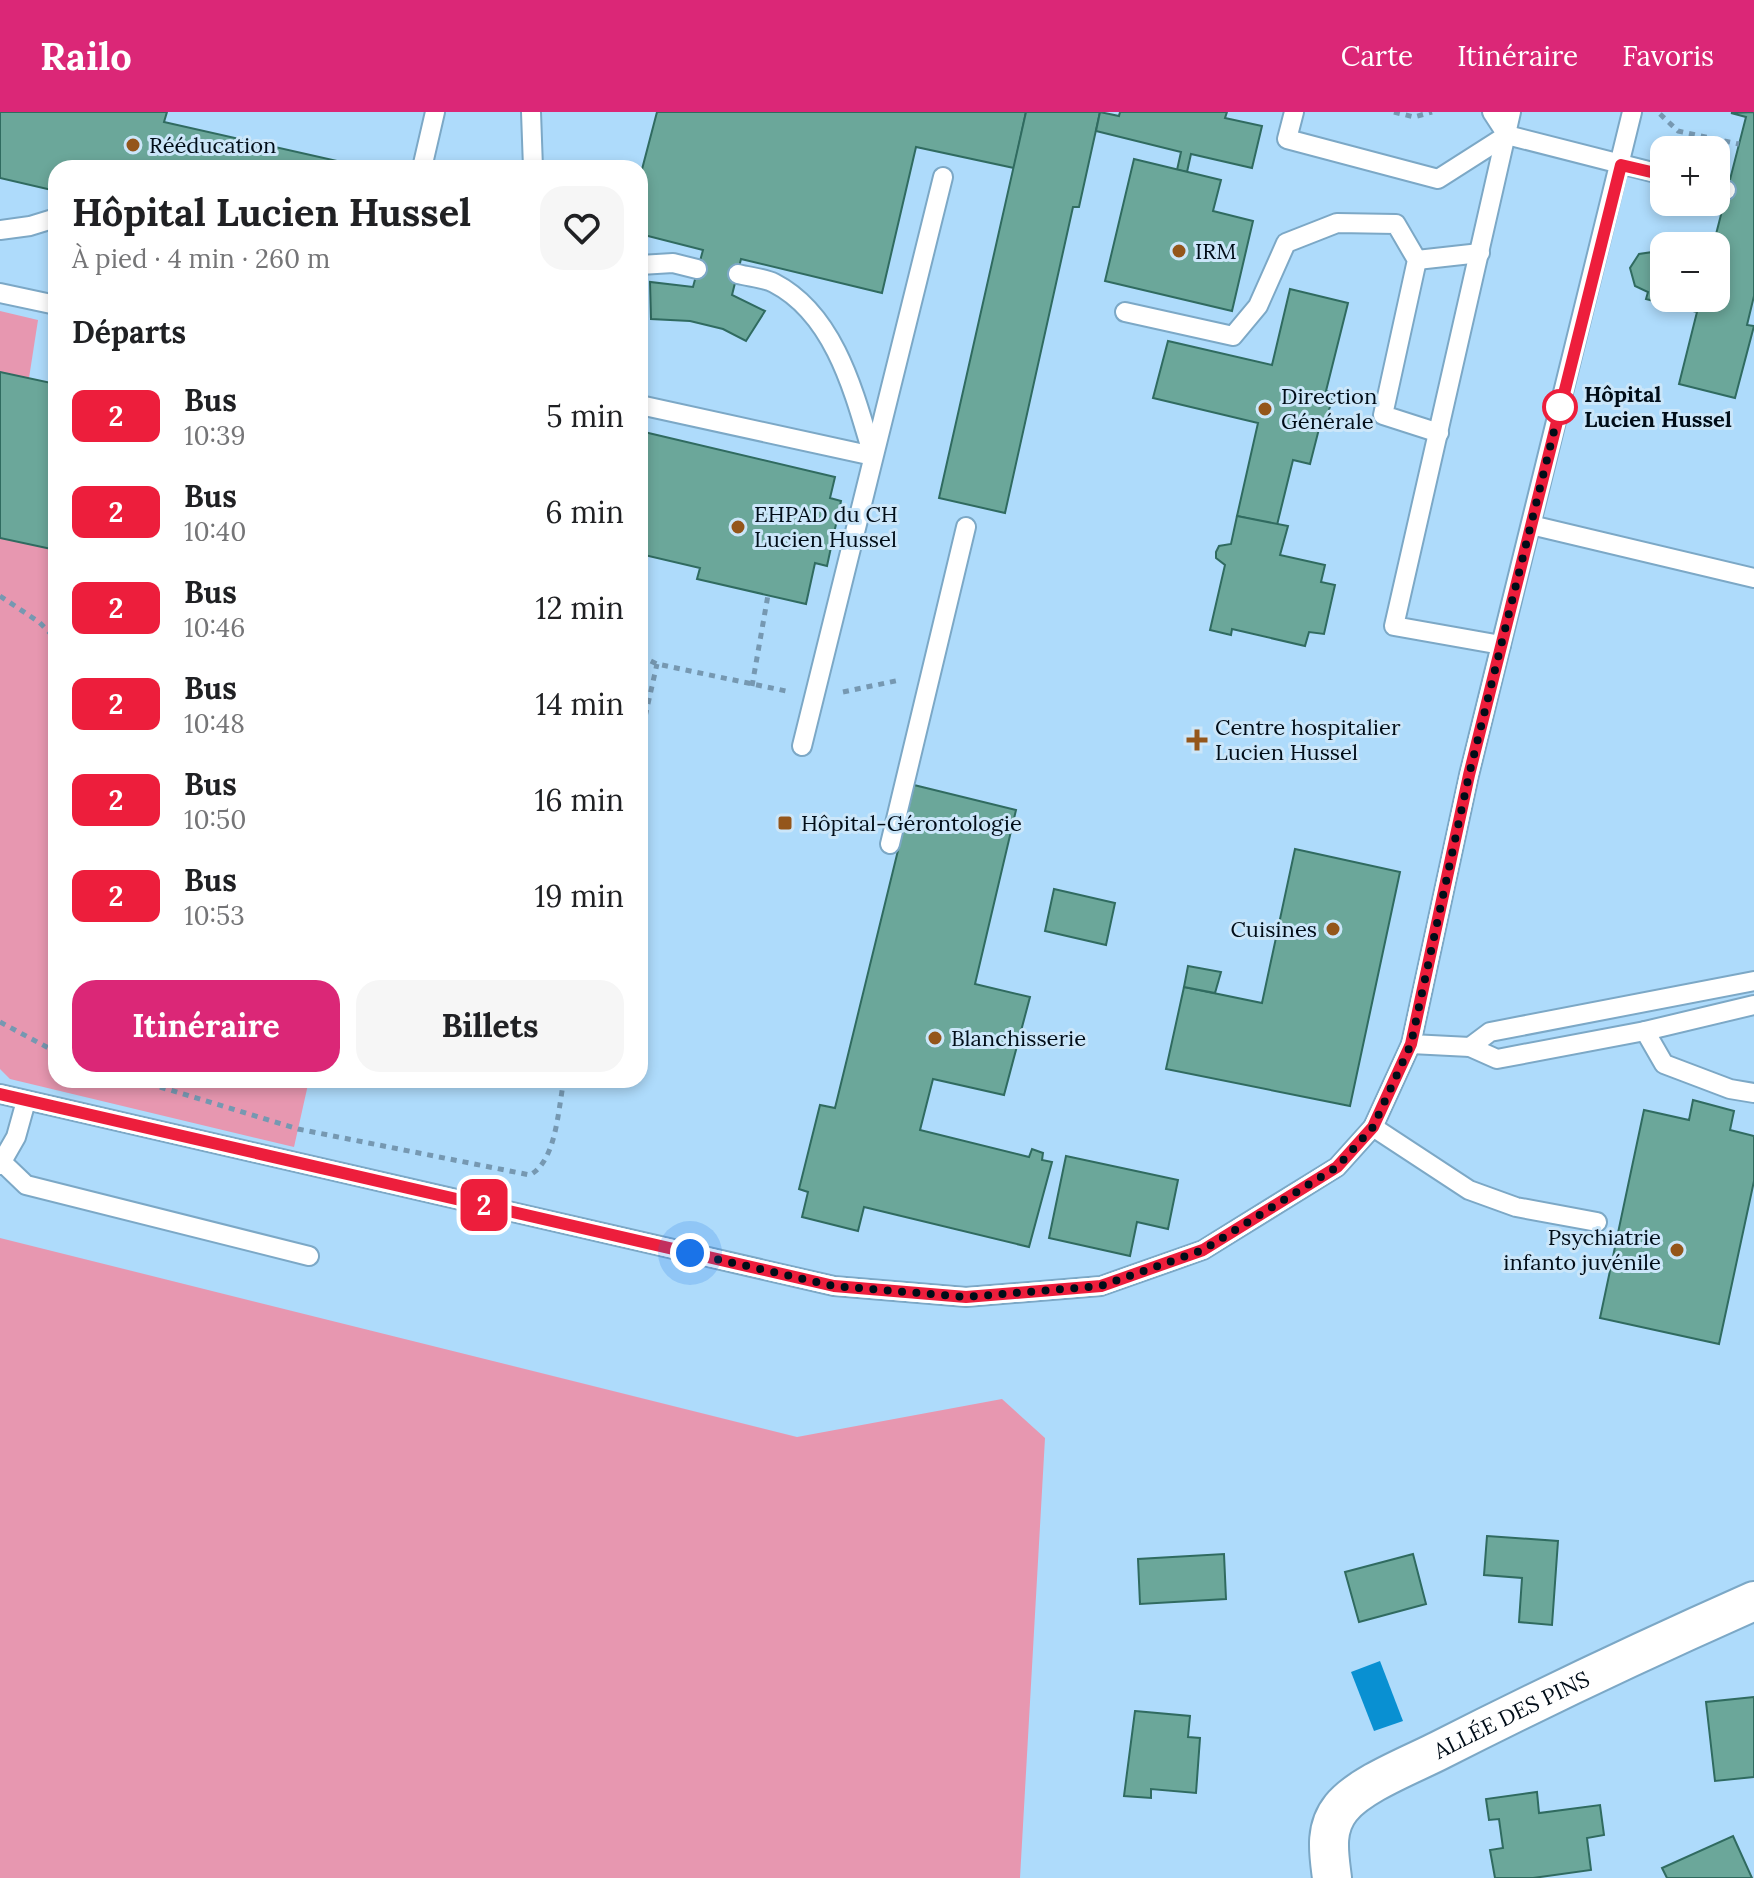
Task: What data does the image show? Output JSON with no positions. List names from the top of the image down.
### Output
{
  "streets": {
    "street": ["ALLÉE DES PINS"]
  },
  "places": {
    "other": [
      "Rééducation",
      "IRM",
      "Hôpital Lucien Hussel",
      "Direction Générale",
      "EHPAD du CH Lucien Hussel",
      "Cuisines",
      "Blanchisserie",
      "Psychiatrie infanto juvénile"
    ],
    "health": ["Centre hospitalier Lucien Hussel"],
    "transit": ["Hôpital-Gérontologie"]
  },
  "lines": ["bus line 2"],
  "page": {
    "header": "Railo",
    "nav": ["Carte", "Itinéraire", "Favoris"],
    "on_map": "2",
    "map_buttons": ["+", "−"],
    "heading": [
      ["Hôpital Lucien Hussel", "À pied · 4 min · 260 m"],
      "Départs"
    ],
    "list": [
      {
        "mark": "2",
        "name": "Bus",
        "note": "10:39",
        "value": "5 min"
      },
      {
        "mark": "2",
        "name": "Bus",
        "note": "10:40",
        "value": "6 min"
      },
      {
        "mark": "2",
        "name": "Bus",
        "note": "10:46",
        "value": "12 min"
      },
      {
        "mark": "2",
        "name": "Bus",
        "note": "10:48",
        "value": "14 min"
      },
      {
        "mark": "2",
        "name": "Bus",
        "note": "10:50",
        "value": "16 min"
      },
      {
        "mark": "2",
        "name": "Bus",
        "note": "10:53",
        "value": "19 min"
      }
    ],
    "buttons": ["Itinéraire", "Billets"]
  }
}
